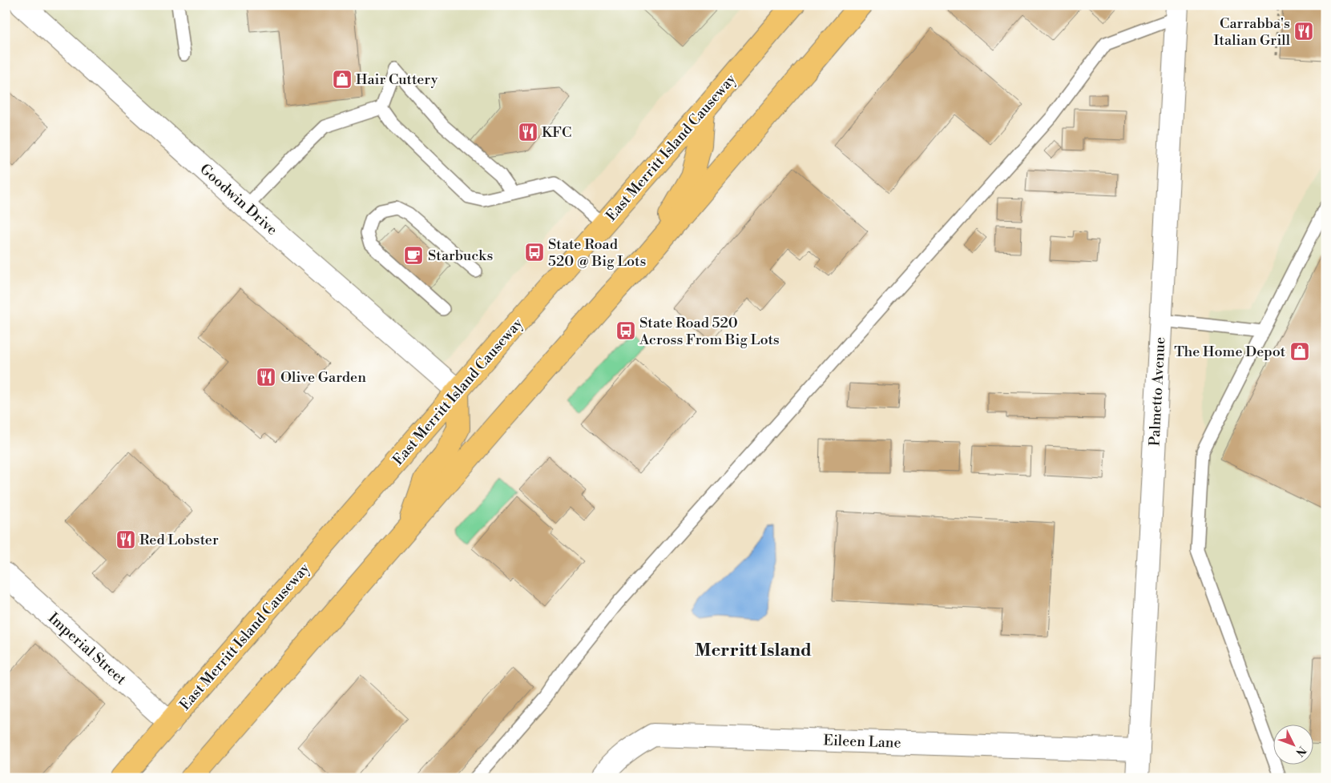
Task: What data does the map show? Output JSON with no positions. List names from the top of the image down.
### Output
{
  "streets": {
    "main road": ["East Merritt Island Causeway"],
    "street": [
      "Goodwin Drive",
      "Palmetto Avenue",
      "Imperial Street",
      "Eileen Lane"
    ]
  },
  "crossings": [
    ["East Merritt Island Causeway", "Goodwin Drive"],
    ["East Merritt Island Causeway", "Imperial Street"],
    ["Palmetto Avenue", "Eileen Lane"]
  ],
  "districts": ["Merritt Island"],
  "places": {
    "restaurant": [
      "Carrabba's Italian Grill",
      "KFC",
      "Olive Garden",
      "Red Lobster"
    ],
    "shop": ["Hair Cuttery", "The Home Depot"],
    "bus stop": ["State Road 520 @ Big Lots", "State Road 520 Across From Big Lots"],
    "cafe": ["Starbucks"]
  },
  "north": "bottom right"
}
